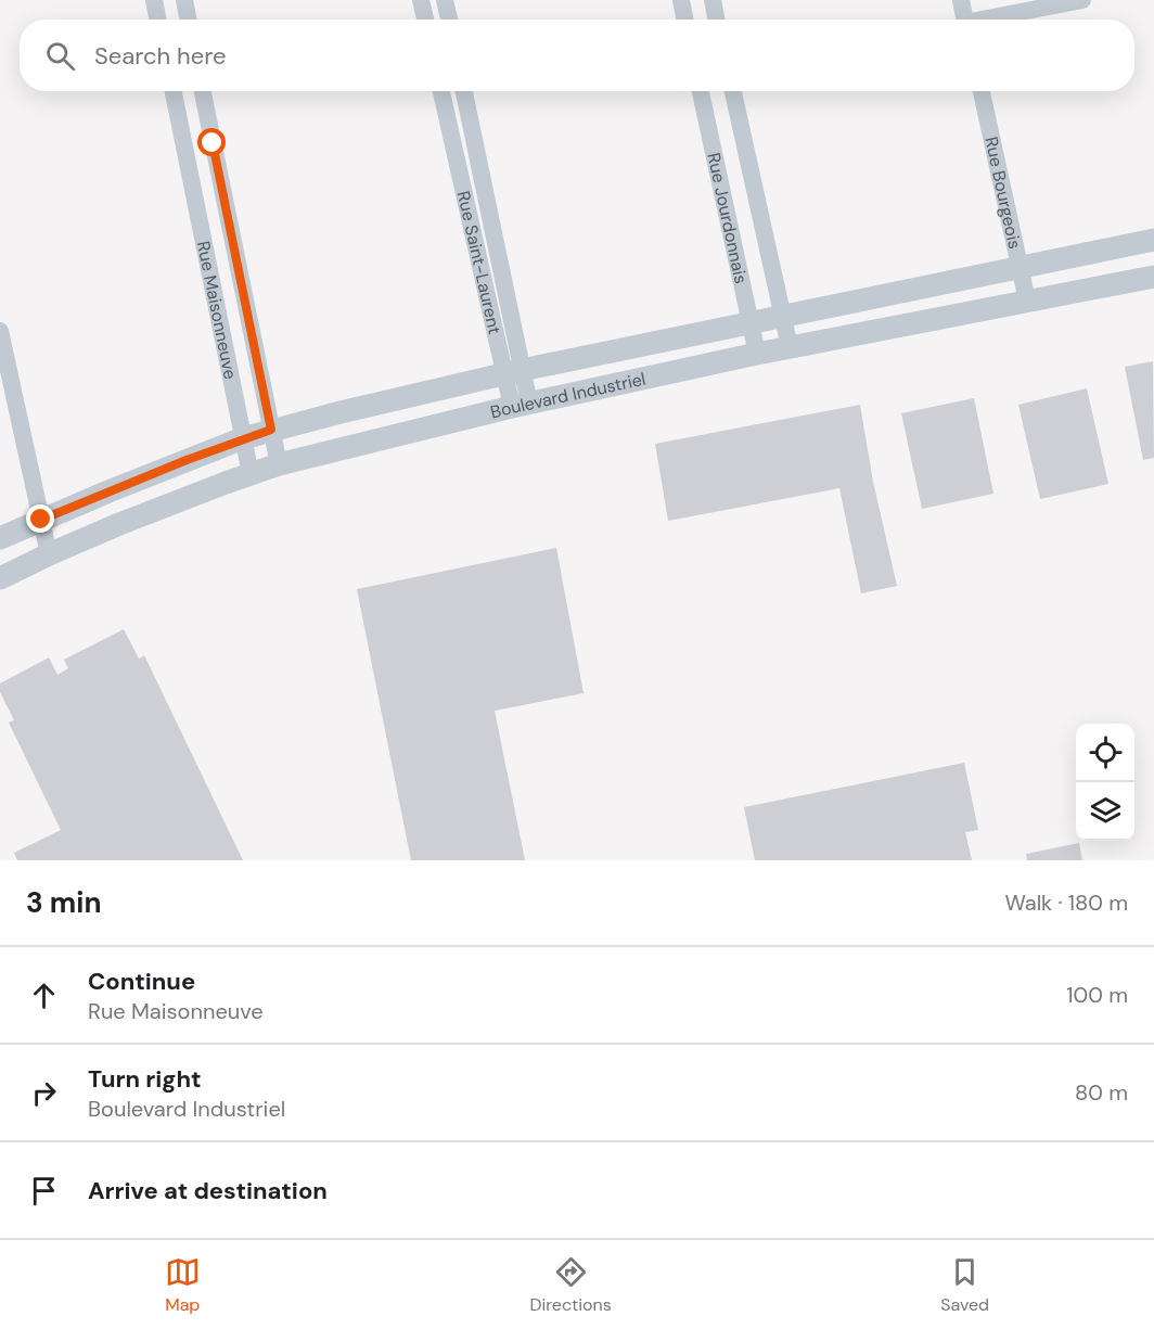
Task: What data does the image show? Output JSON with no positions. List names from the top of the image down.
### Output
{
  "streets": {
    "street": [
      "Rue Bourgeois",
      "Rue Jourdonnais",
      "Rue Saint-Laurent",
      "Rue Maisonneuve",
      "Boulevard Industriel"
    ]
  },
  "crossings": [
    ["Rue Bourgeois", "Boulevard Industriel"],
    ["Rue Jourdonnais", "Boulevard Industriel"],
    ["Rue Saint-Laurent", "Boulevard Industriel"],
    ["Rue Maisonneuve", "Boulevard Industriel"]
  ],
  "page": {
    "search": "Search here",
    "heading": ["3 min", "Walk · 180 m"],
    "list": [
      ["Continue", "Rue Maisonneuve", "100 m"],
      ["Turn right", "Boulevard Industriel", "80 m"],
      "Arrive at destination"
    ],
    "nav": ["Map", "Directions", "Saved"]
  }
}
